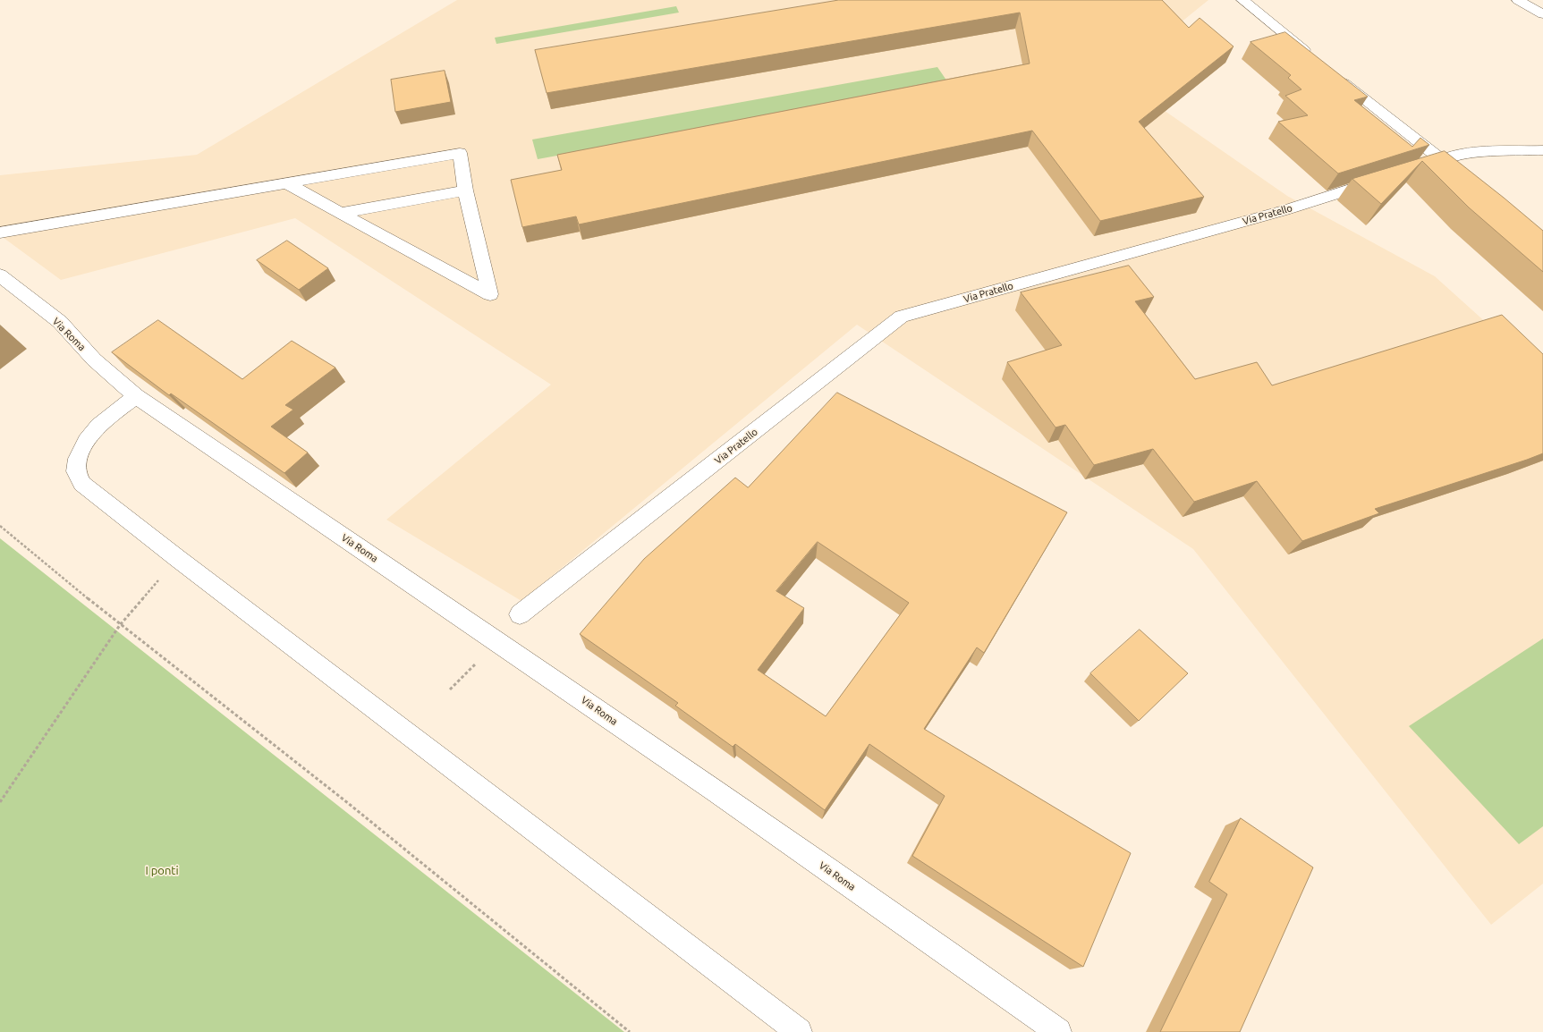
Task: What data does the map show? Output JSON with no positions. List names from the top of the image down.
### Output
{
  "streets": {
    "street": ["Via Pratello", "Via Roma"]
  },
  "parks": ["I ponti"]
}
